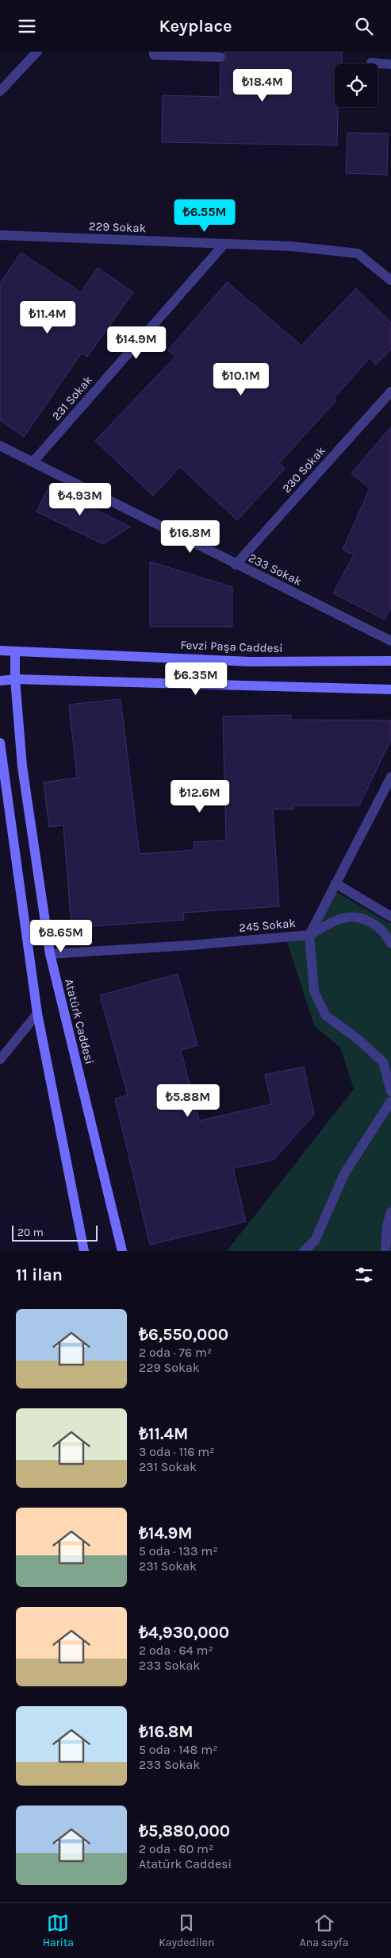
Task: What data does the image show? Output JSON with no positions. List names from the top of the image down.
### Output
{
  "streets": {
    "street": [
      "229 Sokak",
      "231 Sokak",
      "230 Sokak",
      "233 Sokak",
      "Fevzi Paşa Caddesi",
      "245 Sokak",
      "Atatürk Caddesi"
    ]
  },
  "crossings": [
    ["229 Sokak", "231 Sokak"],
    ["231 Sokak", "233 Sokak"],
    ["230 Sokak", "233 Sokak"],
    ["Fevzi Paşa Caddesi", "Atatürk Caddesi"],
    ["245 Sokak", "Atatürk Caddesi"]
  ],
  "scale_bar": "20 m",
  "page": {
    "header": "Keyplace",
    "price": [
      "₺18.4M",
      "₺6.55M",
      "₺11.4M",
      "₺14.9M",
      "₺10.1M",
      "₺4.93M",
      "₺16.8M",
      "₺6.35M",
      "₺12.6M",
      "₺8.65M",
      "₺5.88M"
    ],
    "scale": "20 m",
    "heading": "11 ilan",
    "list": [
      {
        "name": "₺6,550,000",
        "note": "2 oda · 76 m² · 229 Sokak"
      },
      {
        "name": "₺11.4M",
        "note": "3 oda · 116 m² · 231 Sokak"
      },
      {
        "name": "₺14.9M",
        "note": "5 oda · 133 m² · 231 Sokak"
      },
      {
        "name": "₺4,930,000",
        "note": "2 oda · 64 m² · 233 Sokak"
      },
      {
        "name": "₺16.8M",
        "note": "5 oda · 148 m² · 233 Sokak"
      },
      {
        "name": "₺5,880,000",
        "note": "2 oda · 60 m² · Atatürk Caddesi"
      }
    ],
    "tabs": ["Harita", "Kaydedilen", "Ana sayfa"]
  }
}
